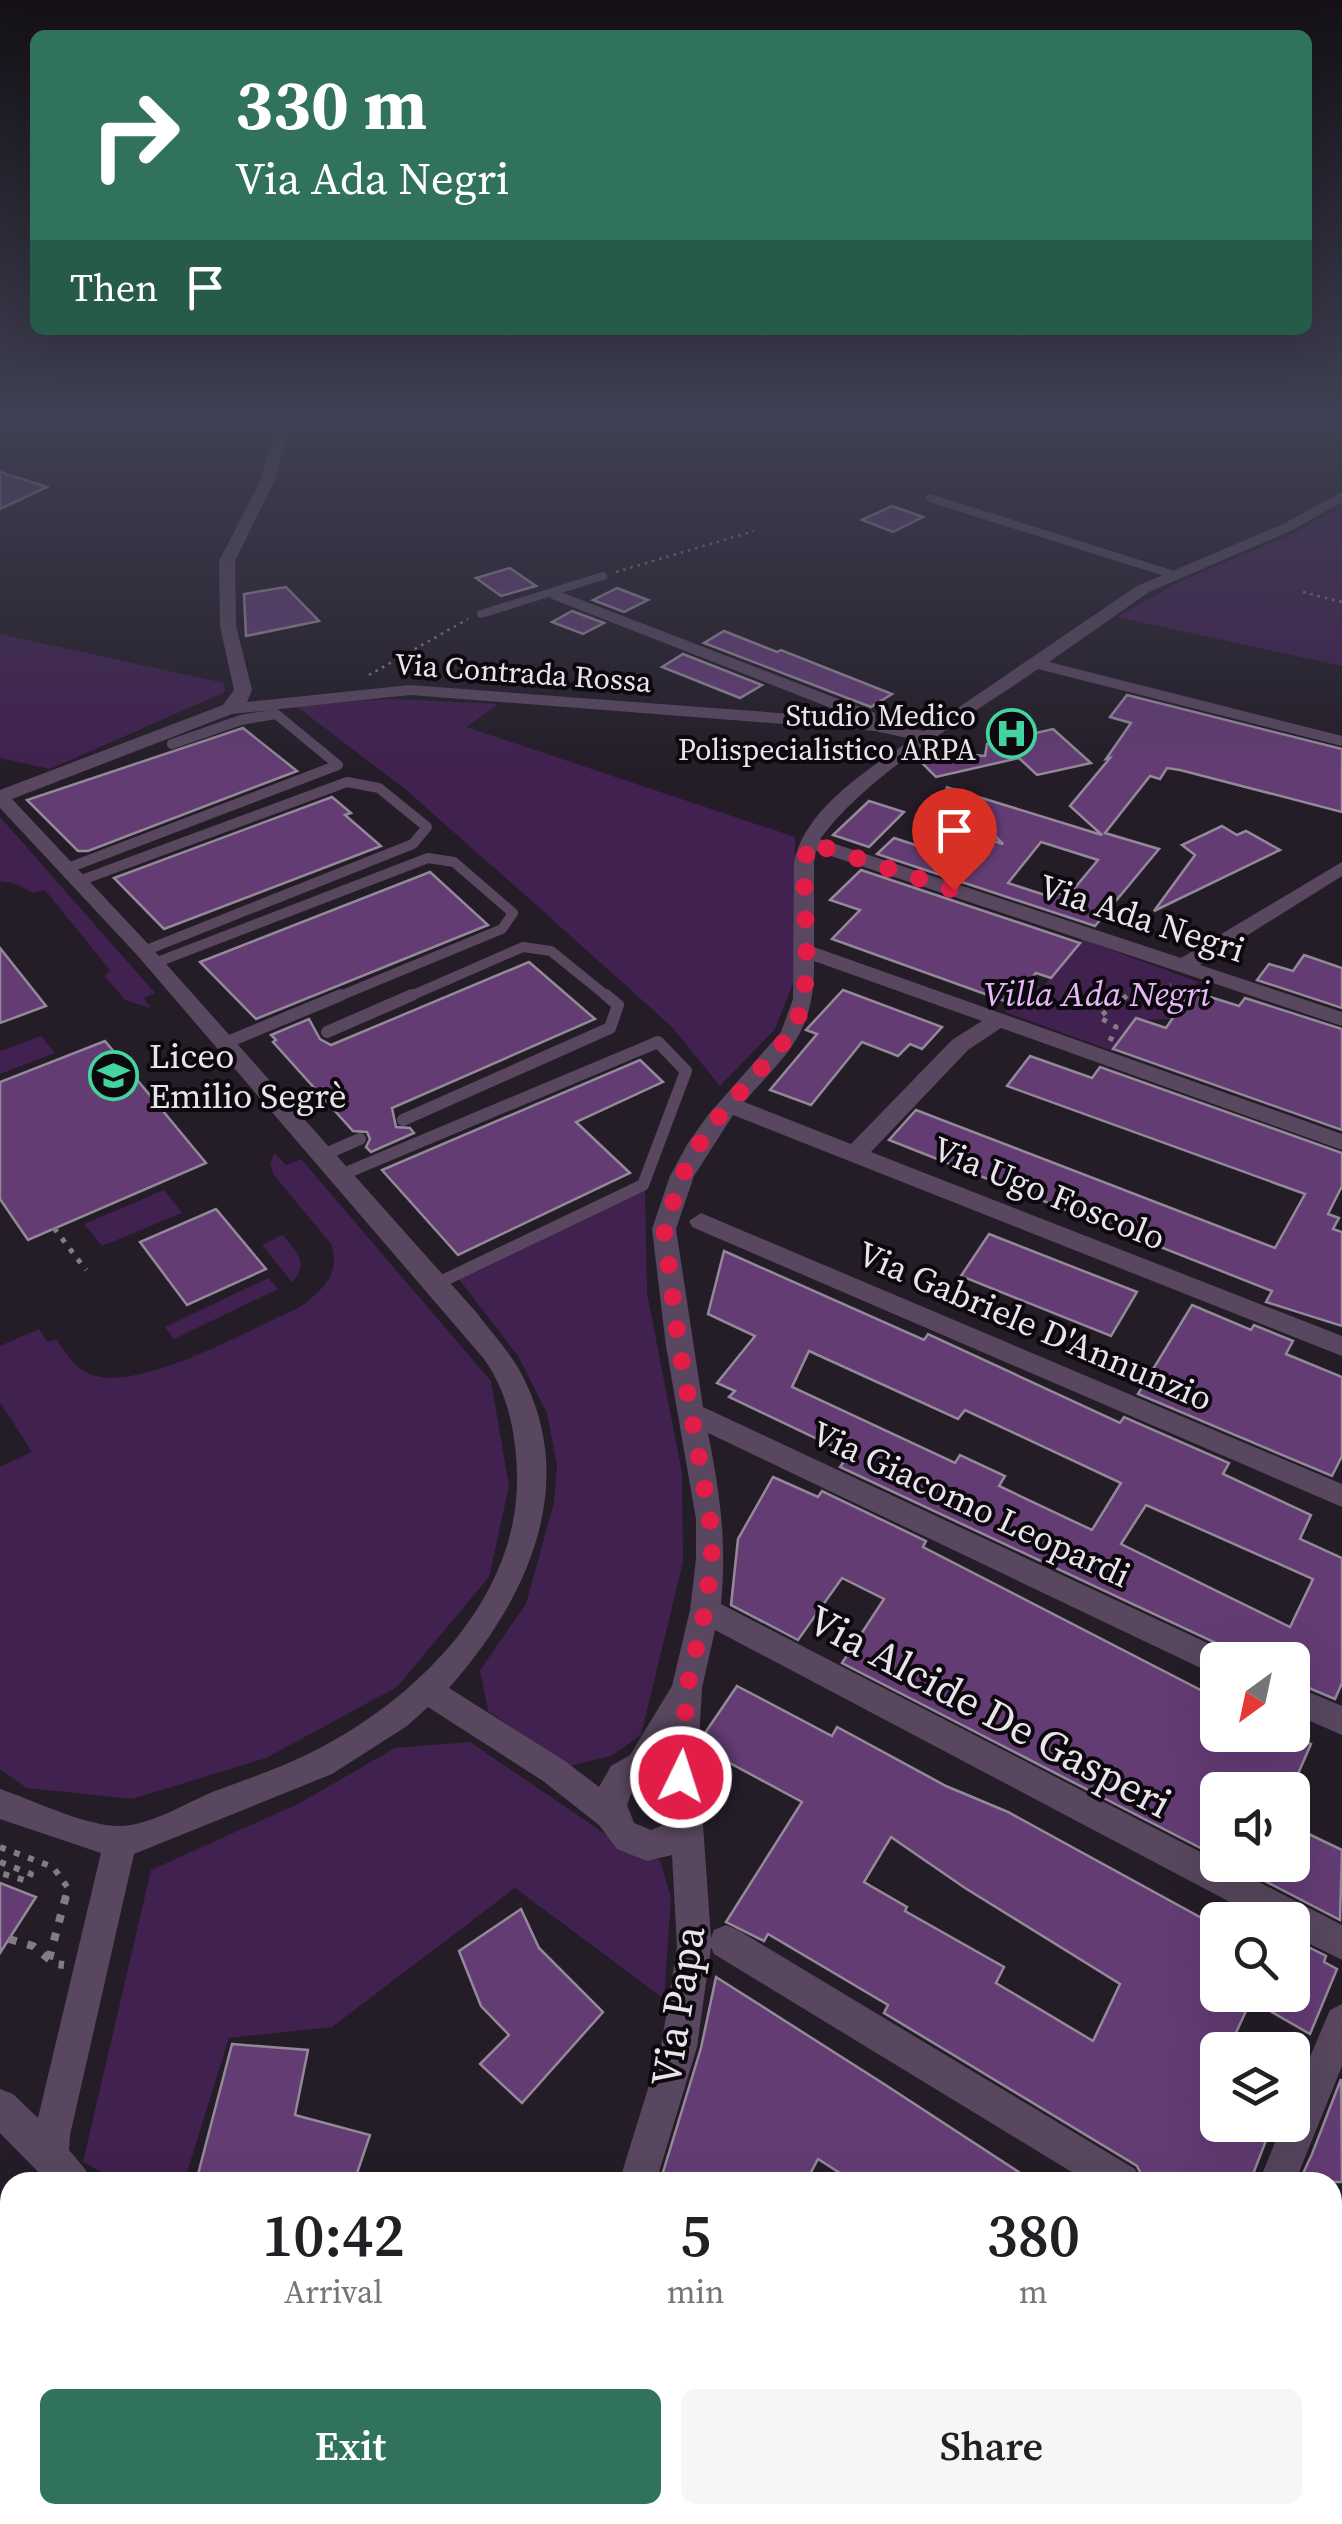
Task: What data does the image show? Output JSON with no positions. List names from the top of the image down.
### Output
{
  "streets": {
    "street": [
      "Via Contrada Rossa",
      "Via Ada Negri",
      "Via Ugo Foscolo",
      "Via Gabriele D'Annunzio",
      "Via Giacomo Leopardi",
      "Via Alcide De Gasperi",
      "Via Papa"
    ]
  },
  "parks": ["Villa Ada Negri"],
  "places": {
    "hospital": ["Studio Medico Polispecialistico ARPA"],
    "school or university": ["Liceo Emilio Segrè"]
  },
  "north": "bottom left",
  "page": {
    "turn": ["330 m", "Via Ada Negri"],
    "then": "Then",
    "eta": [
      "10:42",
      "Arrival",
      "5",
      "min",
      "380",
      "m"
    ],
    "buttons": ["Exit", "Share"]
  }
}
